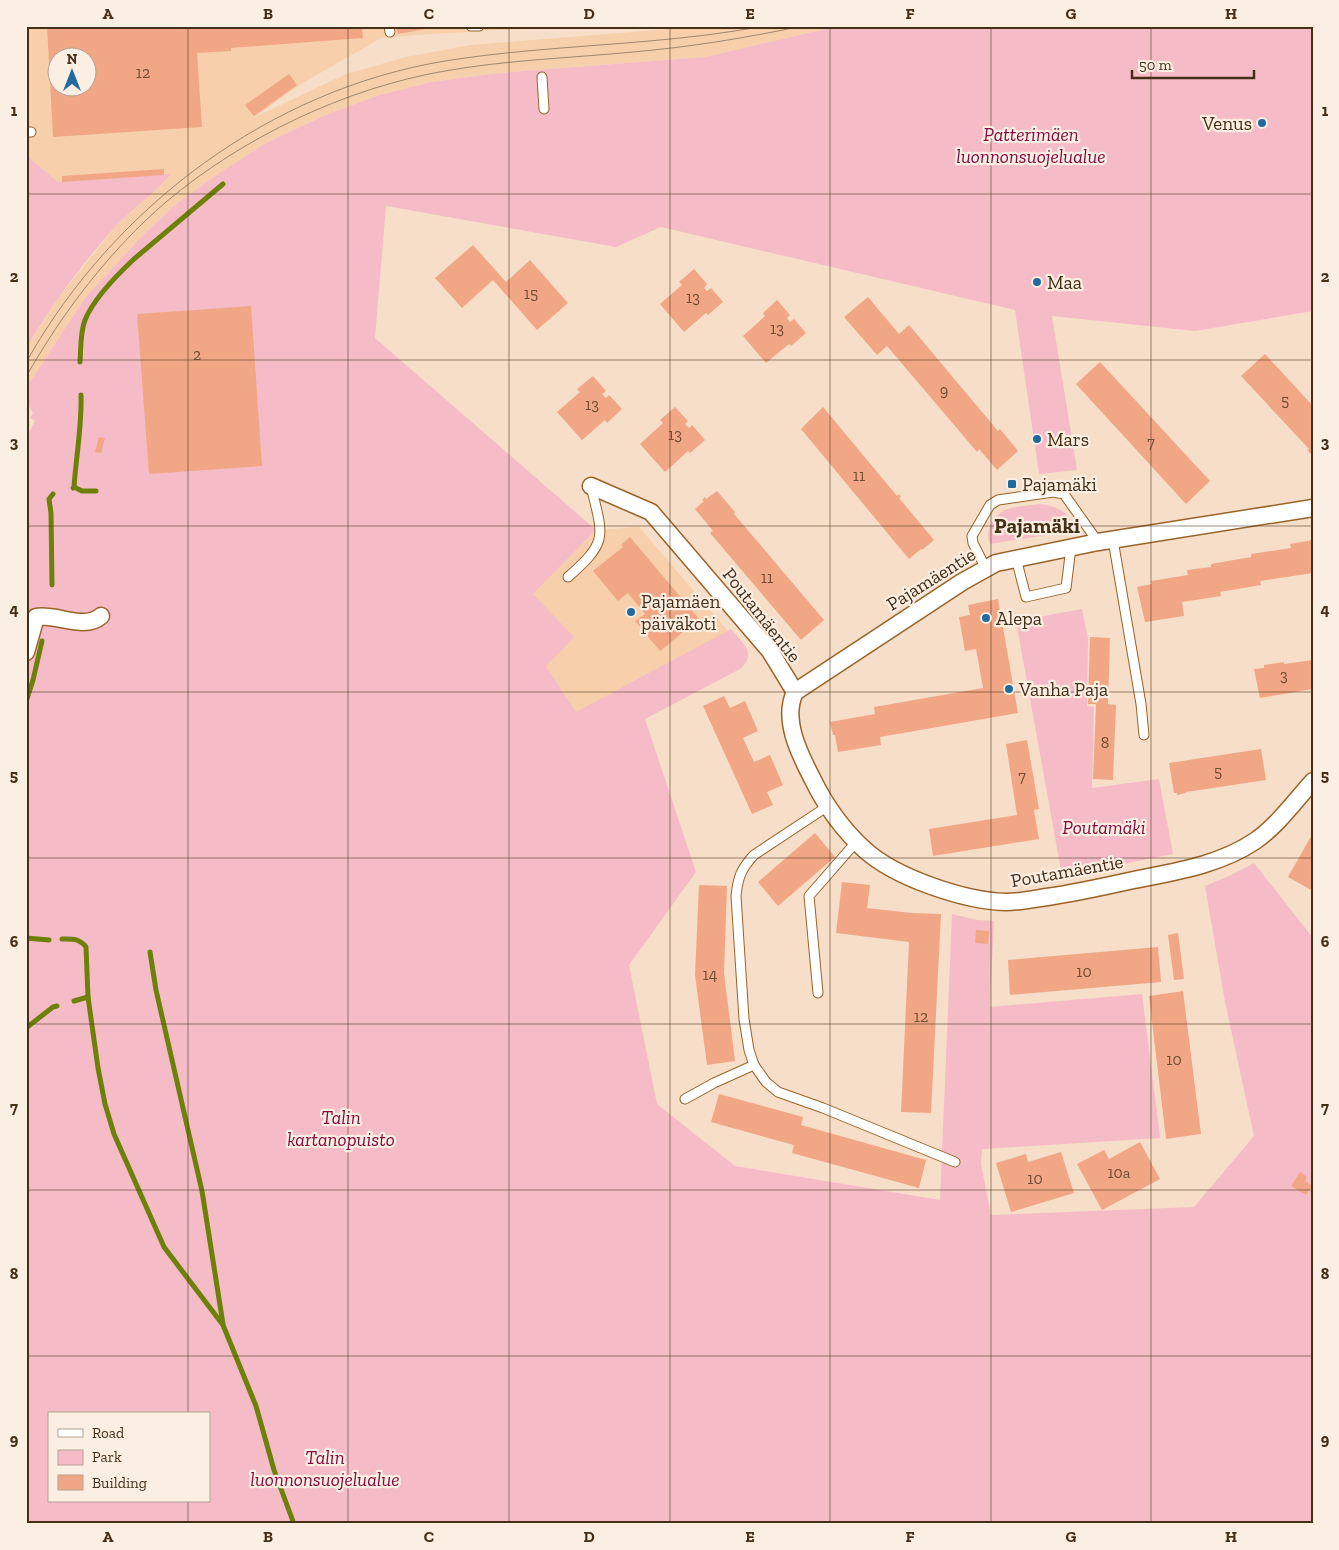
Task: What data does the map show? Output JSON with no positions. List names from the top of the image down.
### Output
{
  "streets": {
    "street": ["Pajamäentie", "Poutamäentie"]
  },
  "crossings": [
    ["Pajamäentie", "Poutamäentie"]
  ],
  "districts": ["Pajamäki"],
  "parks": [
    "Patterimäen luonnonsuojelualue",
    "Poutamäki",
    "Talin kartanopuisto",
    "Talin luonnonsuojelualue"
  ],
  "places": {
    "other": [
      "Venus",
      "Maa",
      "Mars",
      "Pajamäen päiväkoti",
      "Alepa",
      "Vanha Paja"
    ],
    "transit": ["Pajamäki"]
  },
  "house_numbers": [
    "12",
    "15",
    "13",
    "13",
    "2",
    "9",
    "5",
    "13",
    "13",
    "7",
    "11",
    "11",
    "3",
    "8",
    "5",
    "7",
    "10",
    "14",
    "12",
    "10",
    "10a",
    "10"
  ],
  "legend": ["Road", "Park", "Building"],
  "scale_bar": "50 m",
  "north": "top",
  "grid": {
    "columns": [
      "A",
      "B",
      "C",
      "D",
      "E",
      "F",
      "G",
      "H"
    ],
    "rows": [
      "1",
      "2",
      "3",
      "4",
      "5",
      "6",
      "7",
      "8",
      "9"
    ]
  }
}
